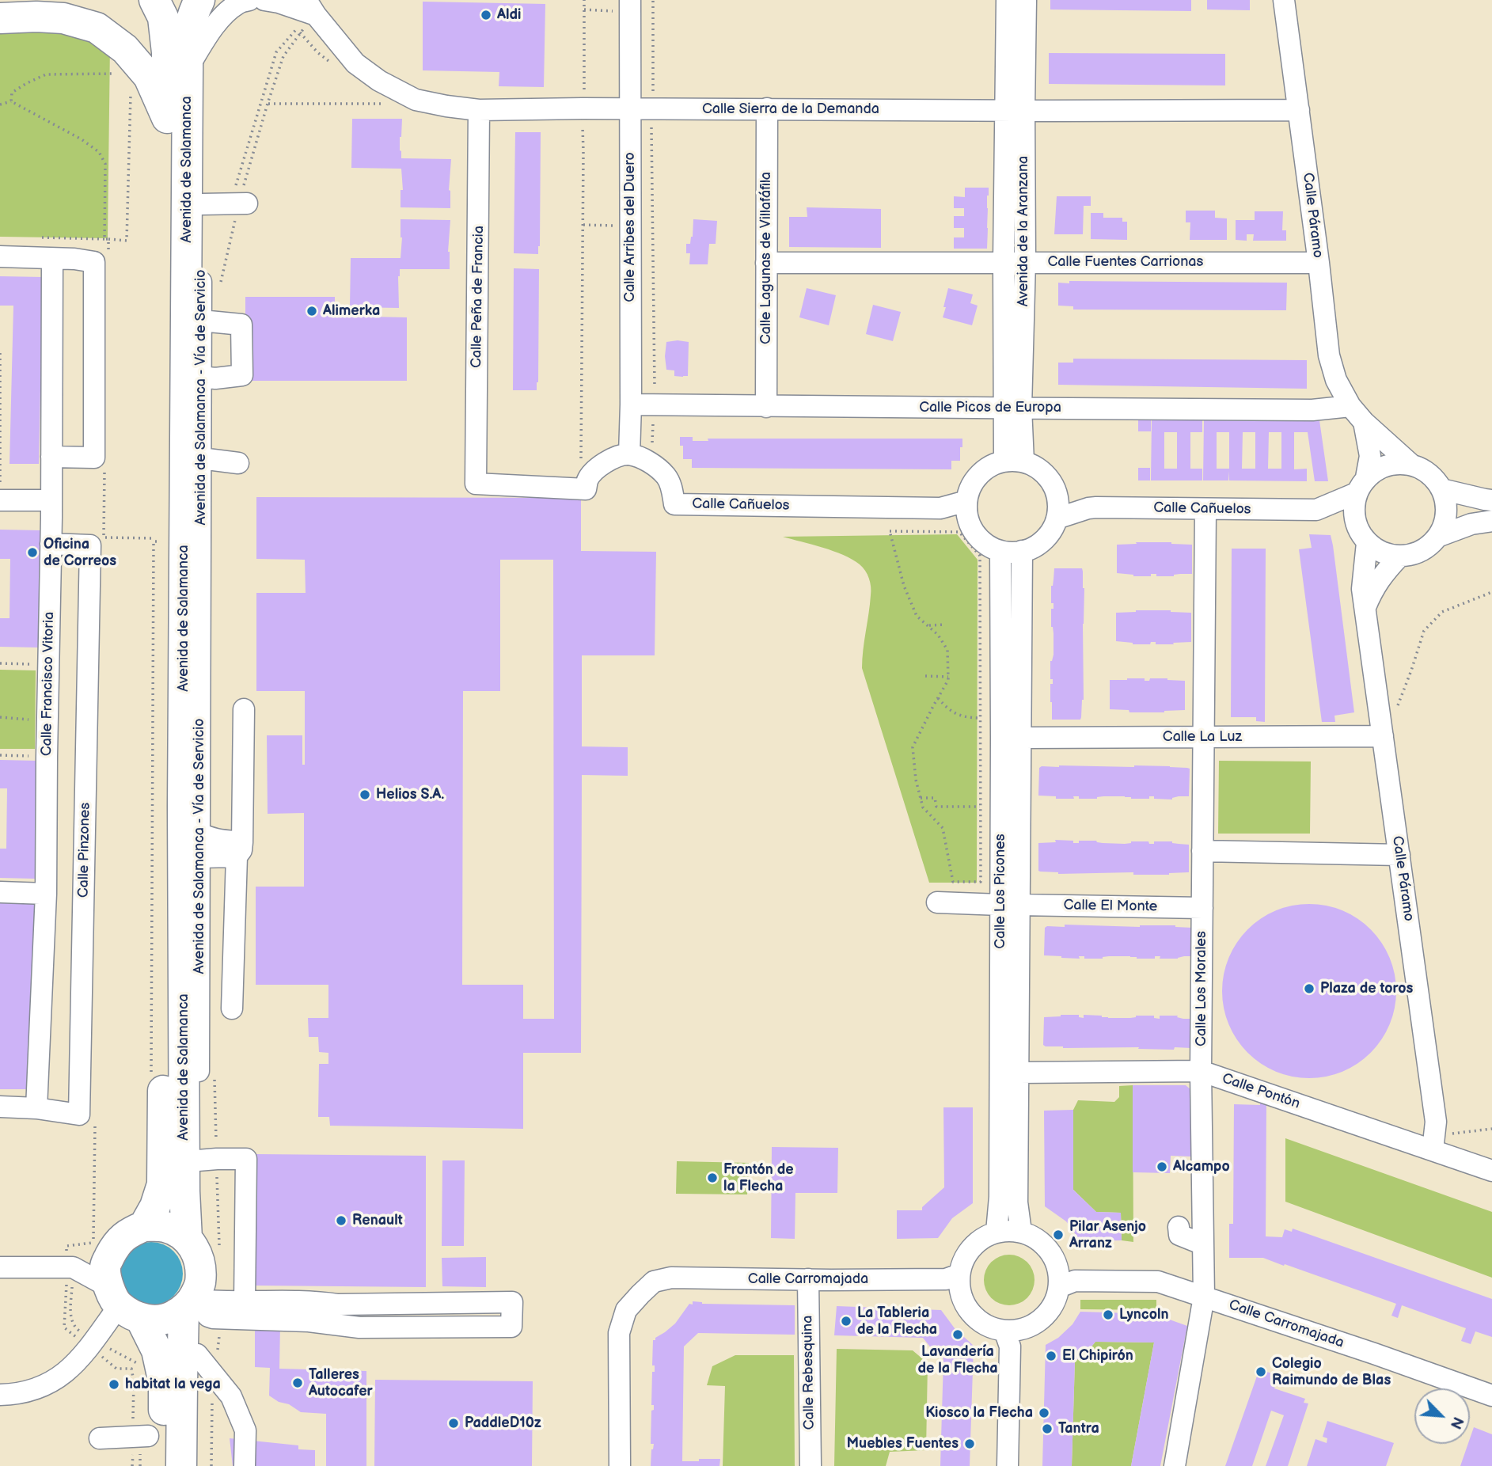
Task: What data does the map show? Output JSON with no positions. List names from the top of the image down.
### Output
{
  "streets": {
    "highway": ["Avenida de Salamanca"],
    "street": [
      "Calle Sierra de la Demanda",
      "Calle Páramo",
      "Calle Arribes del Duero",
      "Avenida de la Aranzana",
      "Calle Lagunas de Villafáfila",
      "Calle Fuentes Carrionas",
      "Calle Peña de Francia",
      "Avenida de Salamanca - Vía de Servicio",
      "Calle Picos de Europa",
      "Calle Cañuelos",
      "Calle Francisco Vitoria",
      "Calle La Luz",
      "Calle Pinzones",
      "Calle Los Picones",
      "Calle El Monte",
      "Calle Los Morales",
      "Calle Pontón",
      "Calle Carromajada",
      "Calle Rebesquina"
    ]
  },
  "crossings": [
    ["Calle Sierra de la Demanda", "Calle Páramo"],
    ["Calle Sierra de la Demanda", "Calle Arribes del Duero"],
    ["Calle Sierra de la Demanda", "Avenida de la Aranzana"],
    ["Calle Sierra de la Demanda", "Calle Lagunas de Villafáfila"],
    ["Calle Sierra de la Demanda", "Calle Peña de Francia"],
    ["Avenida de Salamanca", "Avenida de Salamanca - Vía de Servicio"],
    ["Calle Páramo", "Calle Fuentes Carrionas"],
    ["Calle Páramo", "Calle Picos de Europa"],
    ["Calle Páramo", "Calle Cañuelos"],
    ["Calle Páramo", "Calle La Luz"],
    ["Calle Páramo", "Calle Pontón"],
    ["Calle Arribes del Duero", "Calle Peña de Francia"],
    ["Calle Arribes del Duero", "Calle Picos de Europa"],
    ["Calle Arribes del Duero", "Calle Cañuelos"],
    ["Avenida de la Aranzana", "Calle Fuentes Carrionas"],
    ["Avenida de la Aranzana", "Calle Picos de Europa"],
    ["Avenida de la Aranzana", "Calle Cañuelos"],
    ["Avenida de la Aranzana", "Calle Los Picones"],
    ["Calle Lagunas de Villafáfila", "Calle Fuentes Carrionas"],
    ["Calle Lagunas de Villafáfila", "Calle Picos de Europa"],
    ["Calle Peña de Francia", "Calle Cañuelos"],
    ["Calle Cañuelos", "Calle Los Picones"],
    ["Calle Cañuelos", "Calle Los Morales"],
    ["Calle Francisco Vitoria", "Calle Pinzones"],
    ["Calle La Luz", "Calle Los Picones"],
    ["Calle La Luz", "Calle Los Morales"],
    ["Calle Los Picones", "Calle El Monte"],
    ["Calle Los Picones", "Calle Pontón"],
    ["Calle Los Picones", "Calle Carromajada"],
    ["Calle El Monte", "Calle Los Morales"],
    ["Calle Los Morales", "Calle Pontón"],
    ["Calle Los Morales", "Calle Carromajada"],
    ["Calle Carromajada", "Calle Rebesquina"]
  ],
  "places": [
    "Aldi",
    "Alimerka",
    "Oficina de Correos",
    "Helios S.A.",
    "Plaza de toros",
    "Alcampo",
    "Frontón de la Flecha",
    "Renault",
    "Pilar Asenjo Arranz",
    "Lyncoln",
    "La Tableria de la Flecha",
    "Lavandería de la Flecha",
    "El Chipirón",
    "Colegio Raimundo de Blas",
    "Talleres Autocafer",
    "habitat la vega",
    "Kiosco la Flecha",
    "PaddleD10z",
    "Tantra",
    "Muebles Fuentes"
  ],
  "north": "bottom right"
}
